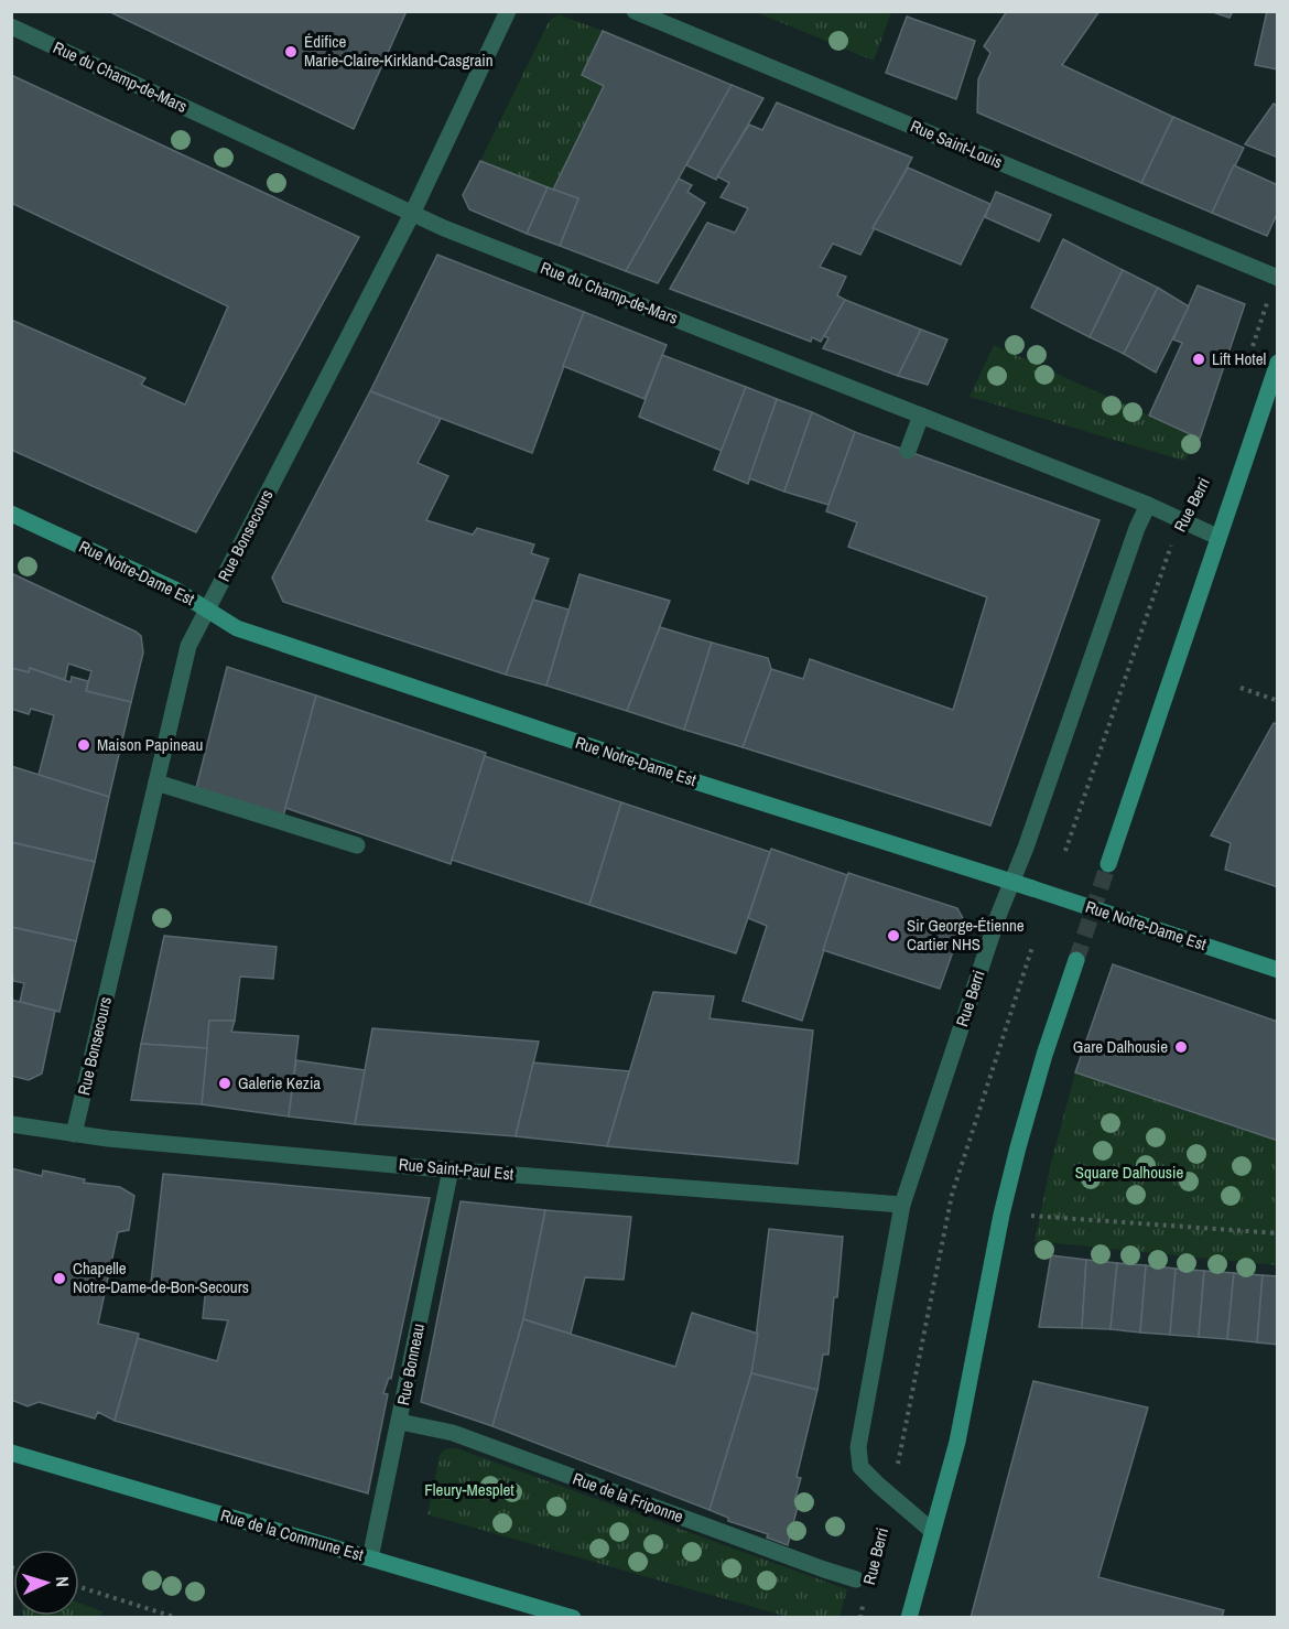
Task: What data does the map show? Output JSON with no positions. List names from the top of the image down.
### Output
{
  "streets": {
    "street": [
      "Rue du Champ-de-Mars",
      "Rue Saint-Louis",
      "Rue Berri",
      "Rue Bonsecours",
      "Rue Notre-Dame Est",
      "Rue Saint-Paul Est",
      "Rue Bonneau",
      "Rue de la Friponne",
      "Rue de la Commune Est"
    ]
  },
  "crossings": [
    ["Rue du Champ-de-Mars", "Rue Berri"],
    ["Rue du Champ-de-Mars", "Rue Bonsecours"],
    ["Rue Berri", "Rue Notre-Dame Est"],
    ["Rue Berri", "Rue Saint-Paul Est"],
    ["Rue Bonsecours", "Rue Notre-Dame Est"],
    ["Rue Bonsecours", "Rue Saint-Paul Est"],
    ["Rue Saint-Paul Est", "Rue Bonneau"],
    ["Rue Bonneau", "Rue de la Friponne"],
    ["Rue Bonneau", "Rue de la Commune Est"]
  ],
  "parks": ["Square Dalhousie", "Fleury-Mesplet"],
  "places": [
    "Édifice Marie-Claire-Kirkland-Casgrain",
    "Lift Hotel",
    "Maison Papineau",
    "Sir George-Étienne Cartier NHS",
    "Gare Dalhousie",
    "Galerie Kezia",
    "Chapelle Notre-Dame-de-Bon-Secours"
  ],
  "north": "right"
}
